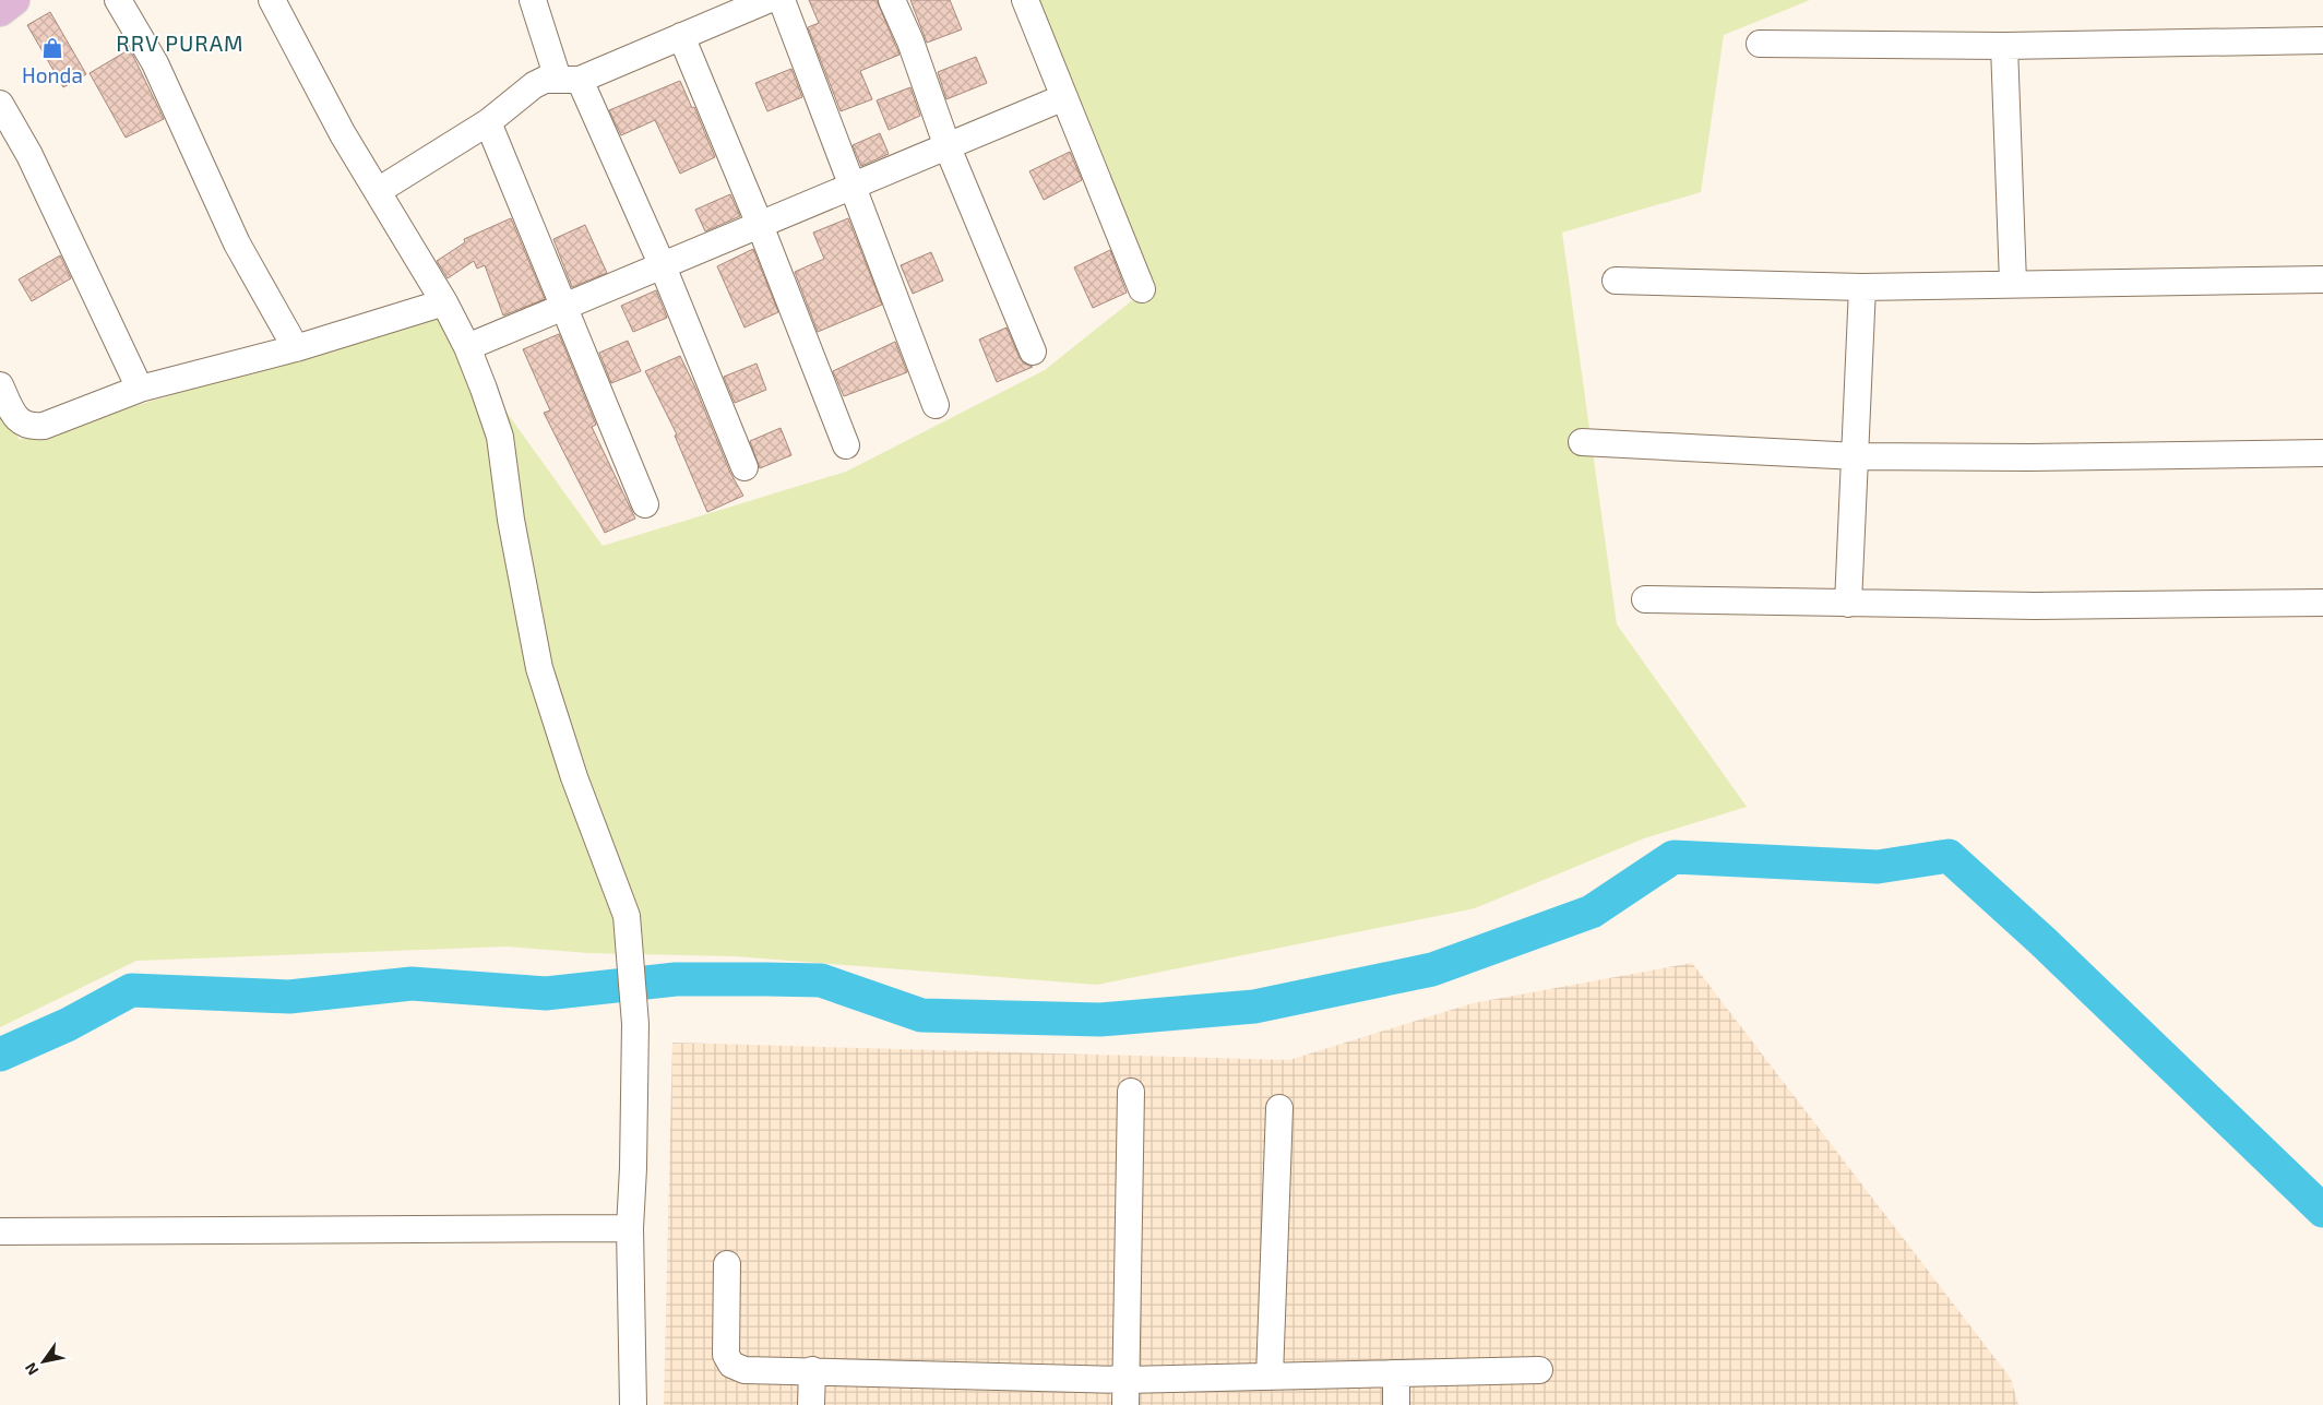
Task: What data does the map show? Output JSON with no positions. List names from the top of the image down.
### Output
{
  "districts": ["RRV PURAM"],
  "places": {
    "shop": ["Honda"]
  },
  "north": "bottom left"
}
